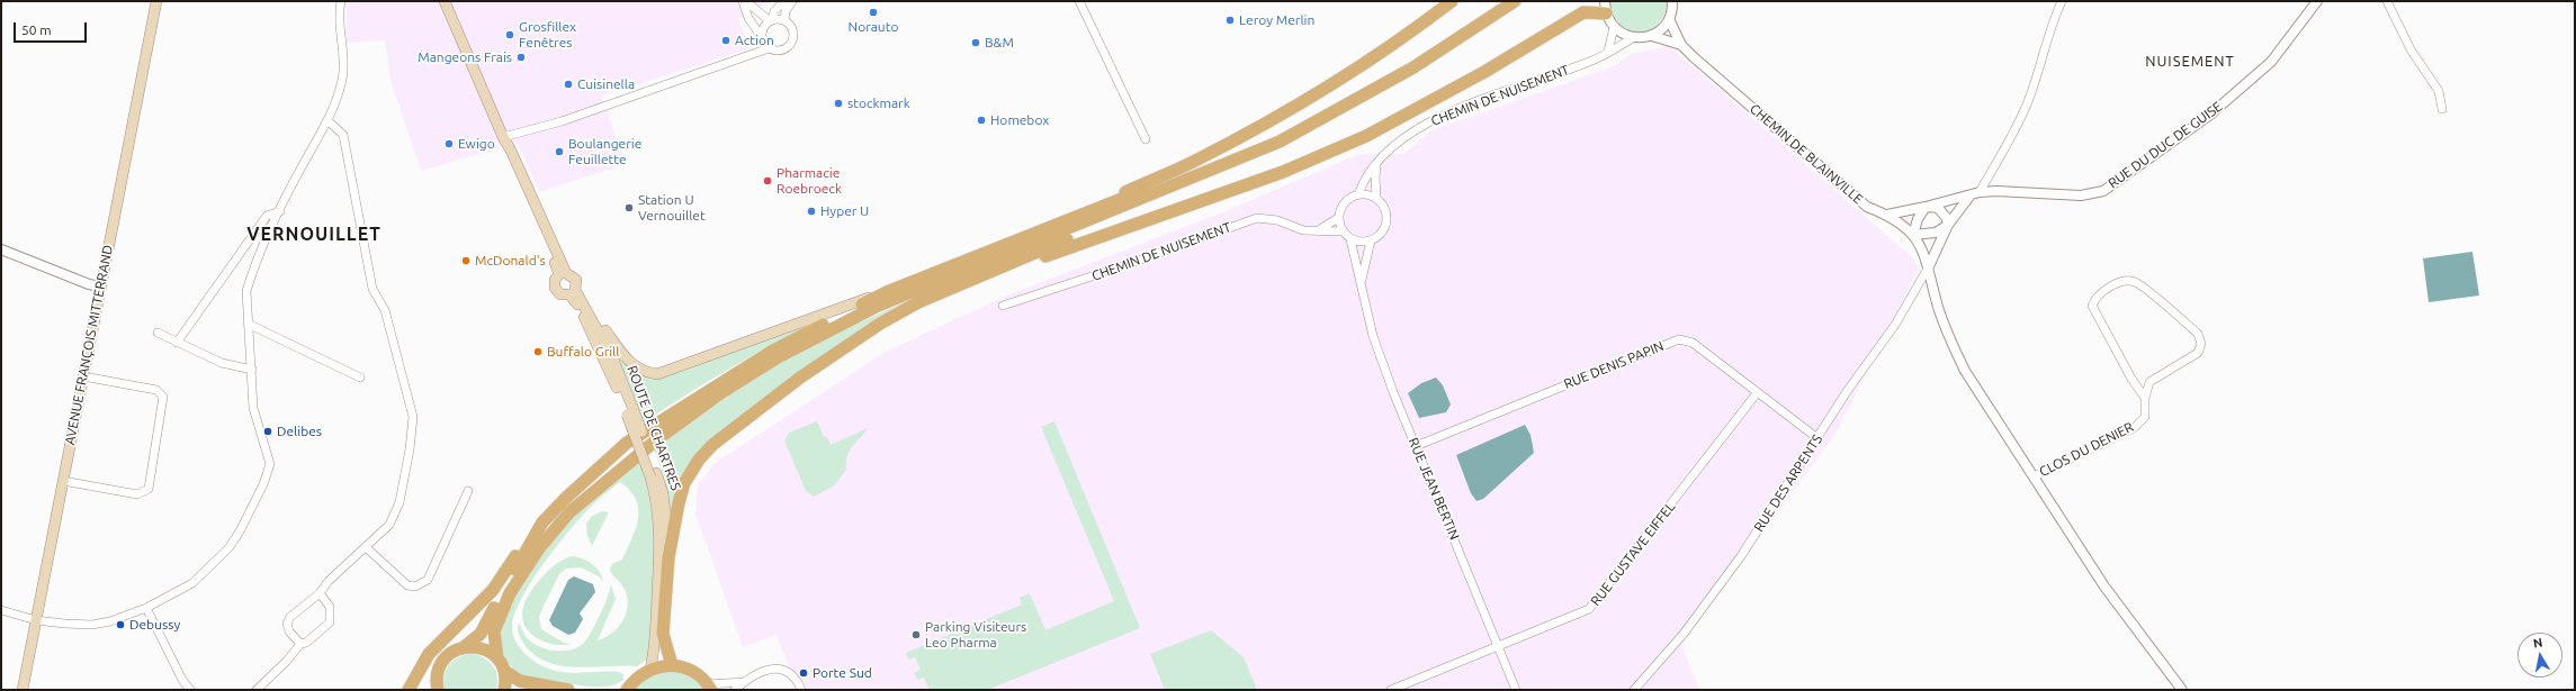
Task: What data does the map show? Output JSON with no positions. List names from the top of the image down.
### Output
{
  "streets": {
    "main road": ["AVENUE FRANÇOIS MITTERRAND", "ROUTE DE CHARTRES"],
    "street": [
      "CHEMIN DE NUISEMENT",
      "RUE DU DUC DE GUISE",
      "CHEMIN DE BLAINVILLE",
      "RUE DENIS PAPIN",
      "CLOS DU DENIER",
      "RUE DES ARPENTS",
      "RUE JEAN BERTIN",
      "RUE GUSTAVE EIFFEL"
    ]
  },
  "crossings": [
    ["CHEMIN DE NUISEMENT", "RUE JEAN BERTIN"],
    ["RUE DU DUC DE GUISE", "CHEMIN DE BLAINVILLE"],
    ["CHEMIN DE BLAINVILLE", "CLOS DU DENIER"],
    ["CHEMIN DE BLAINVILLE", "RUE DES ARPENTS"],
    ["RUE DENIS PAPIN", "RUE DES ARPENTS"],
    ["RUE DENIS PAPIN", "RUE JEAN BERTIN"],
    ["RUE DENIS PAPIN", "RUE GUSTAVE EIFFEL"],
    ["RUE JEAN BERTIN", "RUE GUSTAVE EIFFEL"]
  ],
  "districts": ["NUISEMENT", "VERNOUILLET"],
  "places": [
    "Norauto",
    "Leroy Merlin",
    "Grosfillex Fenêtres",
    "Action",
    "B&M",
    "Mangeons Frais",
    "Cuisinella",
    "stockmark",
    "Homebox",
    "Ewigo",
    "Boulangerie Feuillette",
    "Pharmacie Roebroeck",
    "Station U Vernouillet",
    "Hyper U",
    "McDonald's",
    "Buffalo Grill",
    "Delibes",
    "Debussy",
    "Parking Visiteurs Leo Pharma",
    "Porte Sud"
  ],
  "scale_bar": "50 m",
  "north": "top"
}
